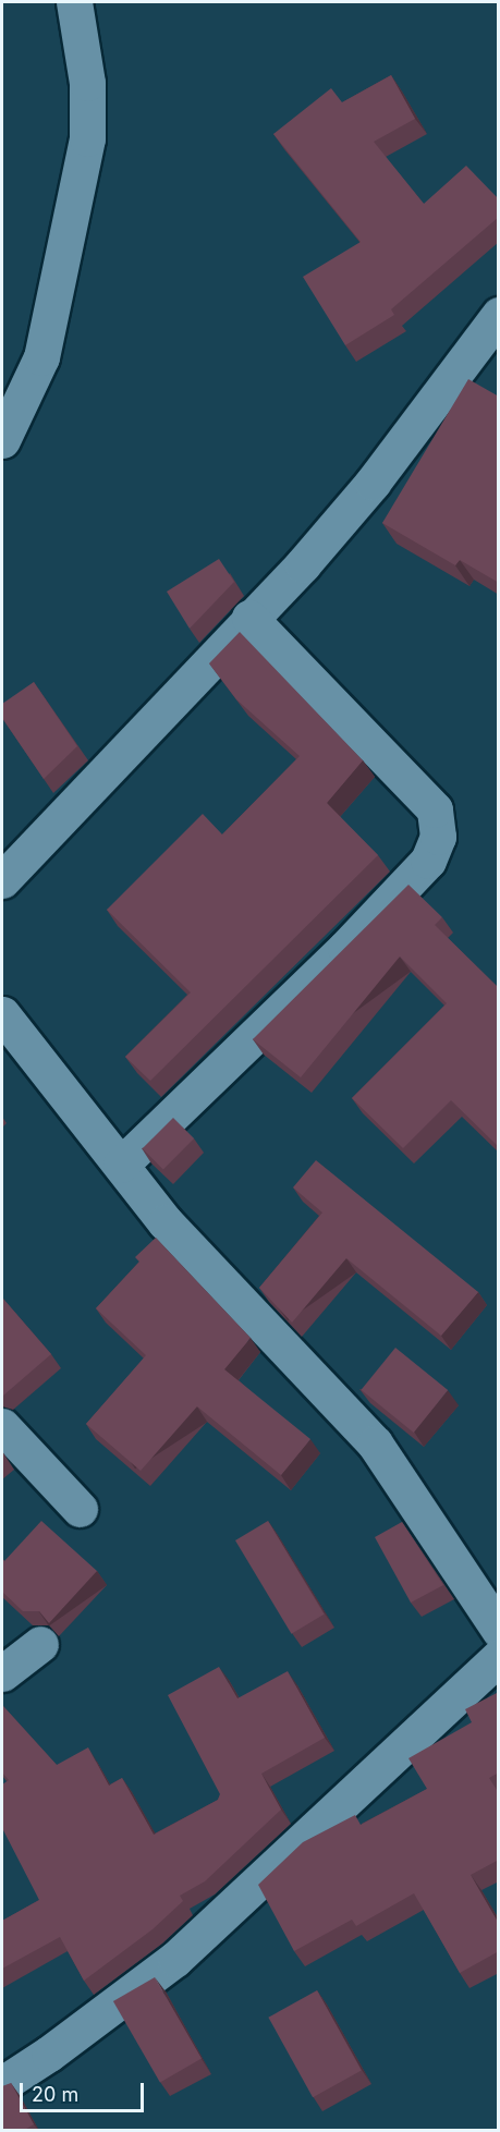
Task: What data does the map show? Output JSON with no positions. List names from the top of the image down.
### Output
{
  "scale_bar": "20 m"
}
